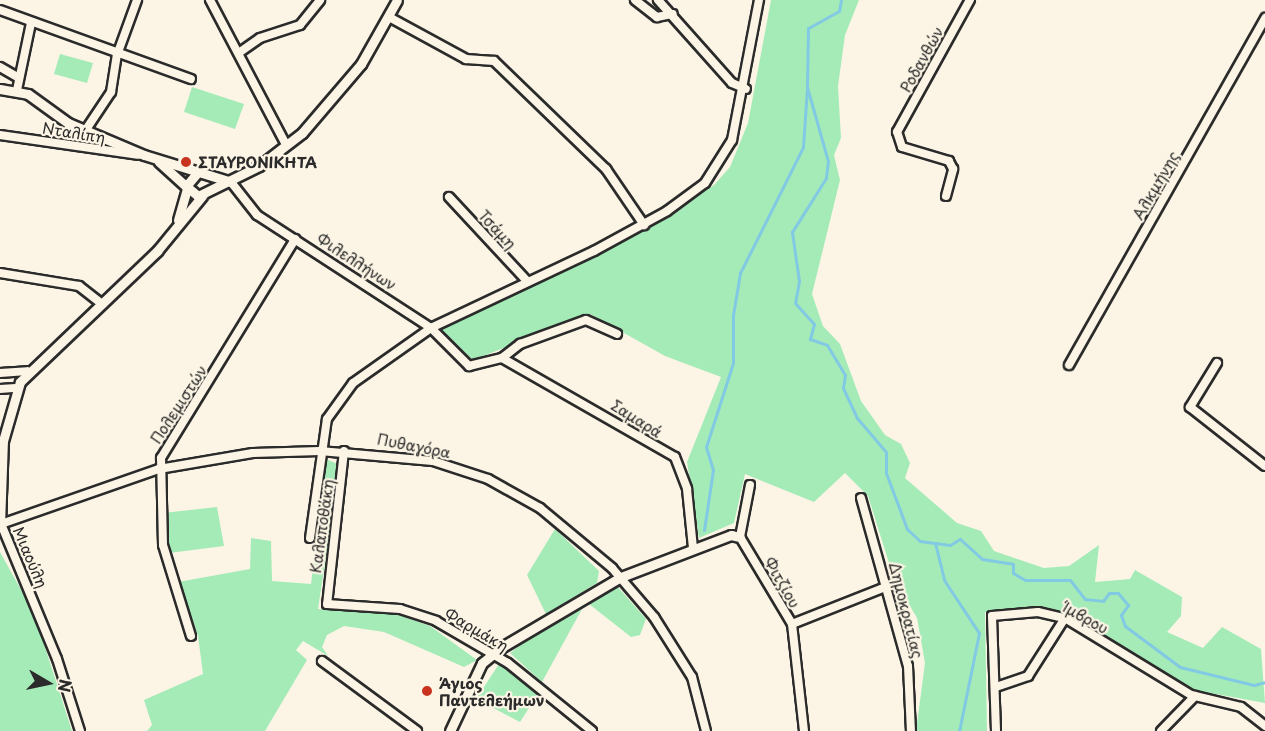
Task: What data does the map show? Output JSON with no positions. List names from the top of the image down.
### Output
{
  "streets": {
    "street": [
      "Ροδανθών",
      "Νταλίπη",
      "Αλκμήνης",
      "Τσάμη",
      "Φιλελλήνων",
      "Πολεμιστών",
      "Σαμαρά",
      "Πυθαγόρα",
      "Καλαποθάκη",
      "Μιαούλη",
      "Φιτζίου",
      "Δημοκρατίας",
      "Ίμβρου",
      "Φαρμάκη"
    ]
  },
  "crossings": [
    ["Φιλελλήνων", "Πολεμιστών"],
    ["Φιλελλήνων", "Σαμαρά"],
    ["Πολεμιστών", "Πυθαγόρα"],
    ["Πυθαγόρα", "Καλαποθάκη"],
    ["Πυθαγόρα", "Μιαούλη"],
    ["Καλαποθάκη", "Φαρμάκη"]
  ],
  "places": ["ΣΤΑΥΡΟΝΙΚΗΤΑ", "Άγιος Παντελεήμων"],
  "north": "right"
}
